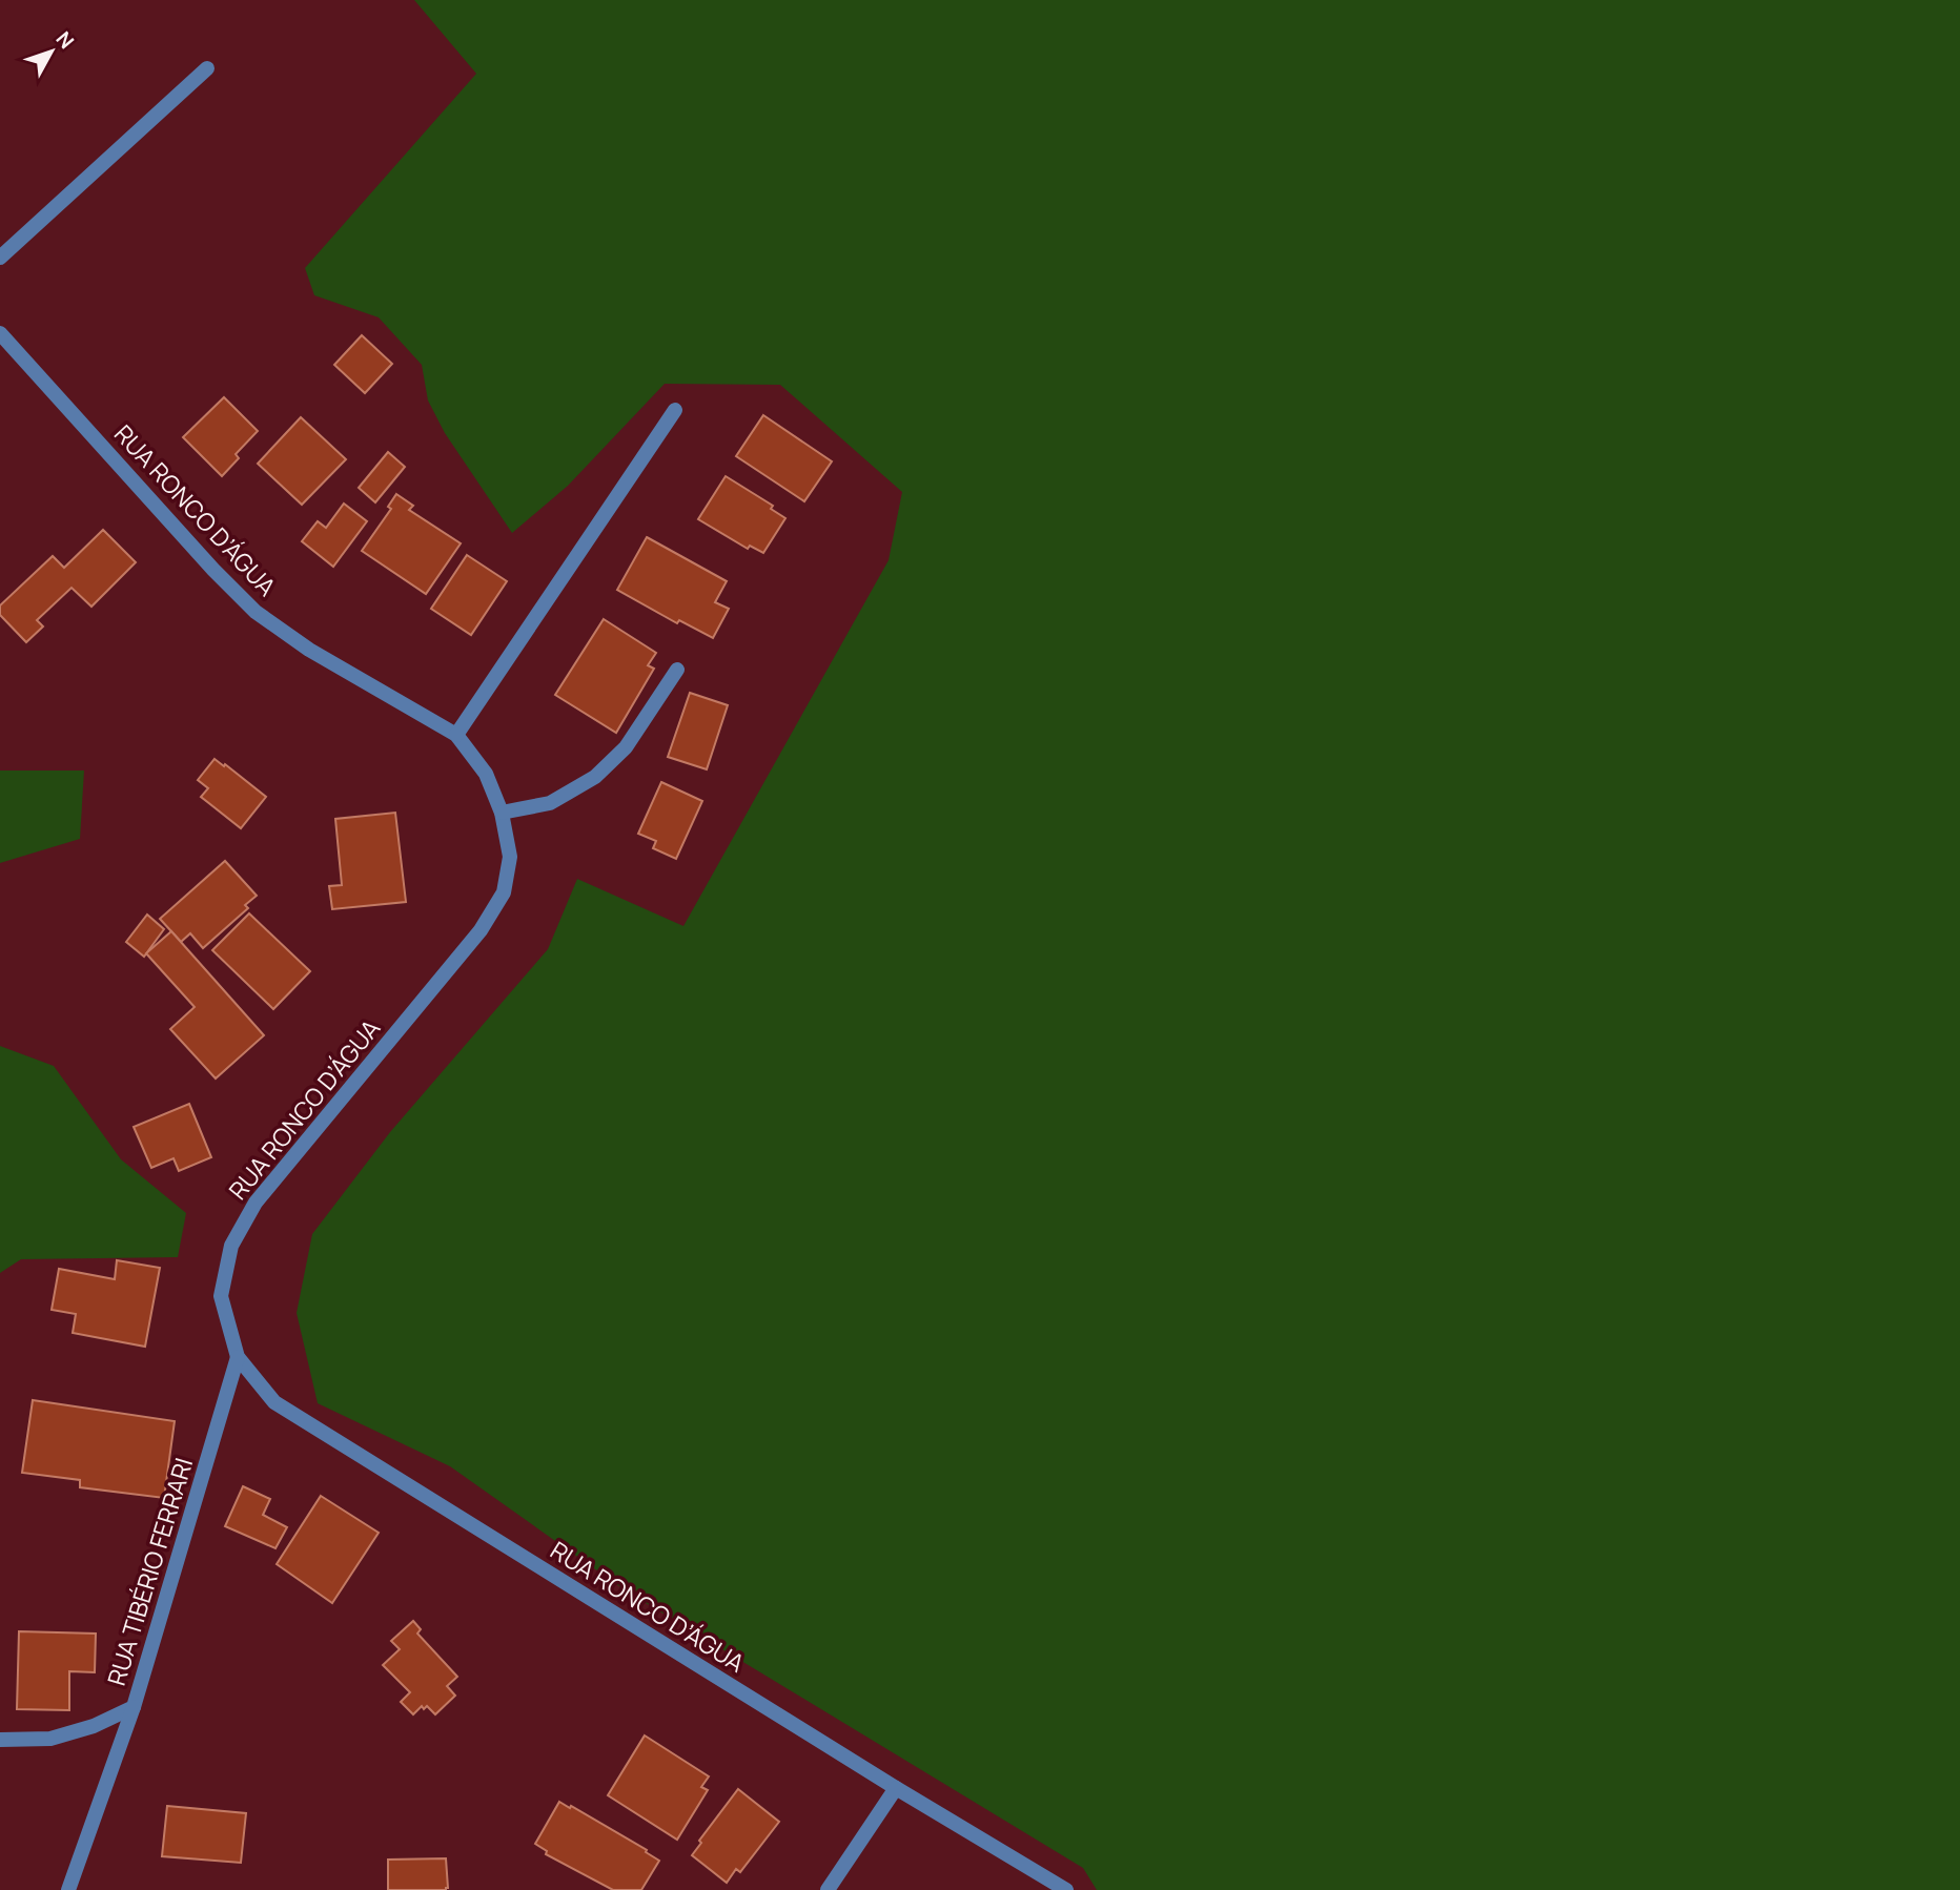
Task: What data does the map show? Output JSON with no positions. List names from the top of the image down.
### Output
{
  "streets": {
    "street": ["RUA RONCO D’ÁGUA", "RUA TIBÉRIO FERRARI"]
  },
  "crossings": [
    ["RUA RONCO D’ÁGUA", "RUA TIBÉRIO FERRARI"]
  ],
  "north": "top right"
}
